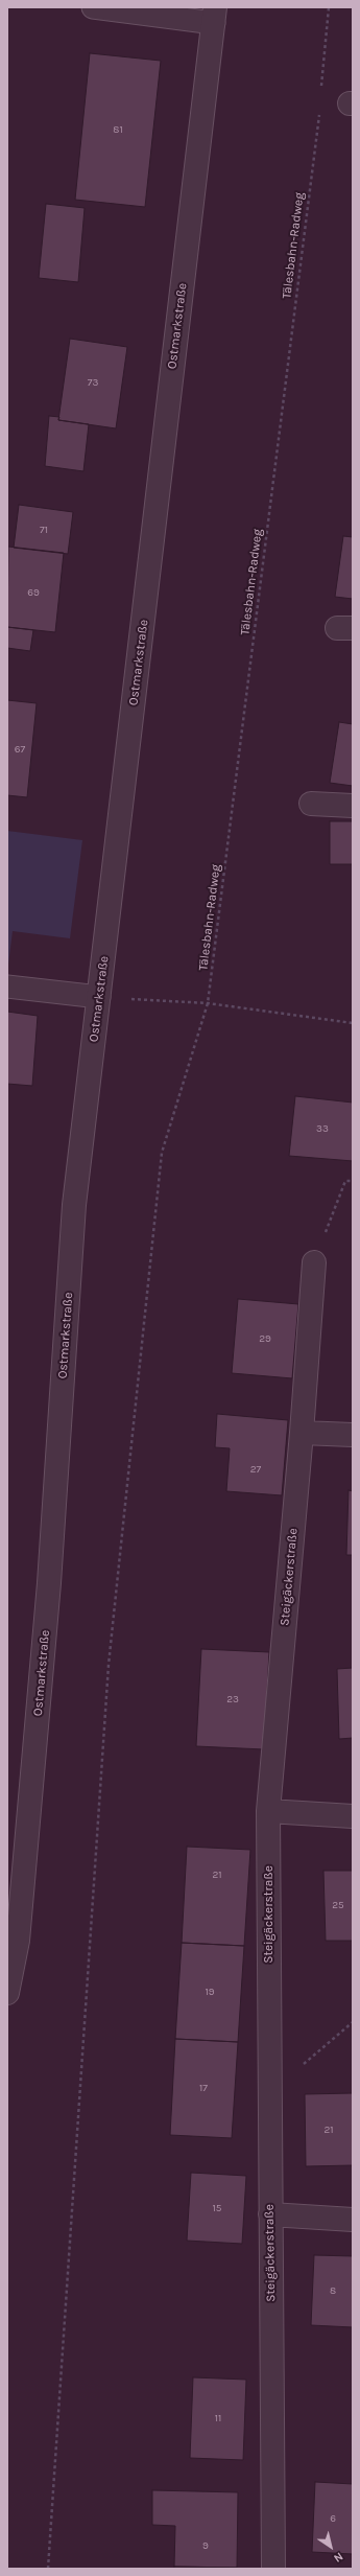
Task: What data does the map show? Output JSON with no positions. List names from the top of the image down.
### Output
{
  "streets": {
    "street": ["Ostmarkstraße", "Steigäckerstraße"],
    "path": ["Tälesbahn-Radweg"]
  },
  "house_numbers": [
    "81",
    "73",
    "71",
    "69",
    "67",
    "33",
    "29",
    "27",
    "23",
    "21",
    "25",
    "19",
    "17",
    "21",
    "15",
    "8",
    "11",
    "6",
    "9"
  ],
  "north": "bottom right"
}
